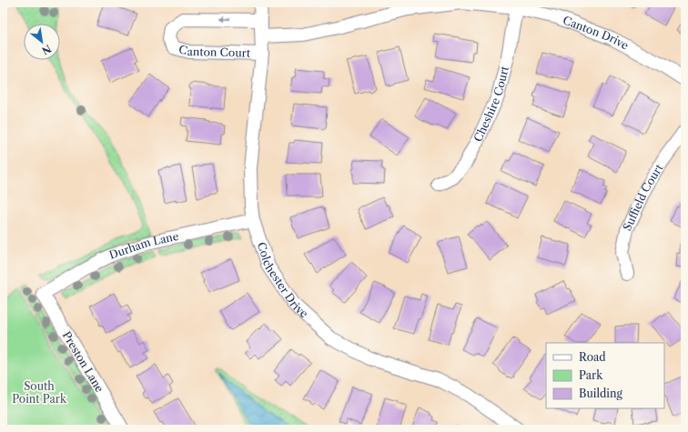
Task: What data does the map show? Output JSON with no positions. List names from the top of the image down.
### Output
{
  "streets": {
    "street": [
      "Canton Drive",
      "Canton Court",
      "Cheshire Court",
      "Suffield Court",
      "Durham Lane",
      "Colchester Drive",
      "Preston Lane"
    ]
  },
  "crossings": [
    ["Canton Drive", "Cheshire Court"],
    ["Canton Drive", "Colchester Drive"],
    ["Canton Court", "Colchester Drive"],
    ["Durham Lane", "Colchester Drive"],
    ["Durham Lane", "Preston Lane"]
  ],
  "parks": ["South Point Park"],
  "legend": ["Road", "Park", "Building"],
  "north": "bottom right"
}
